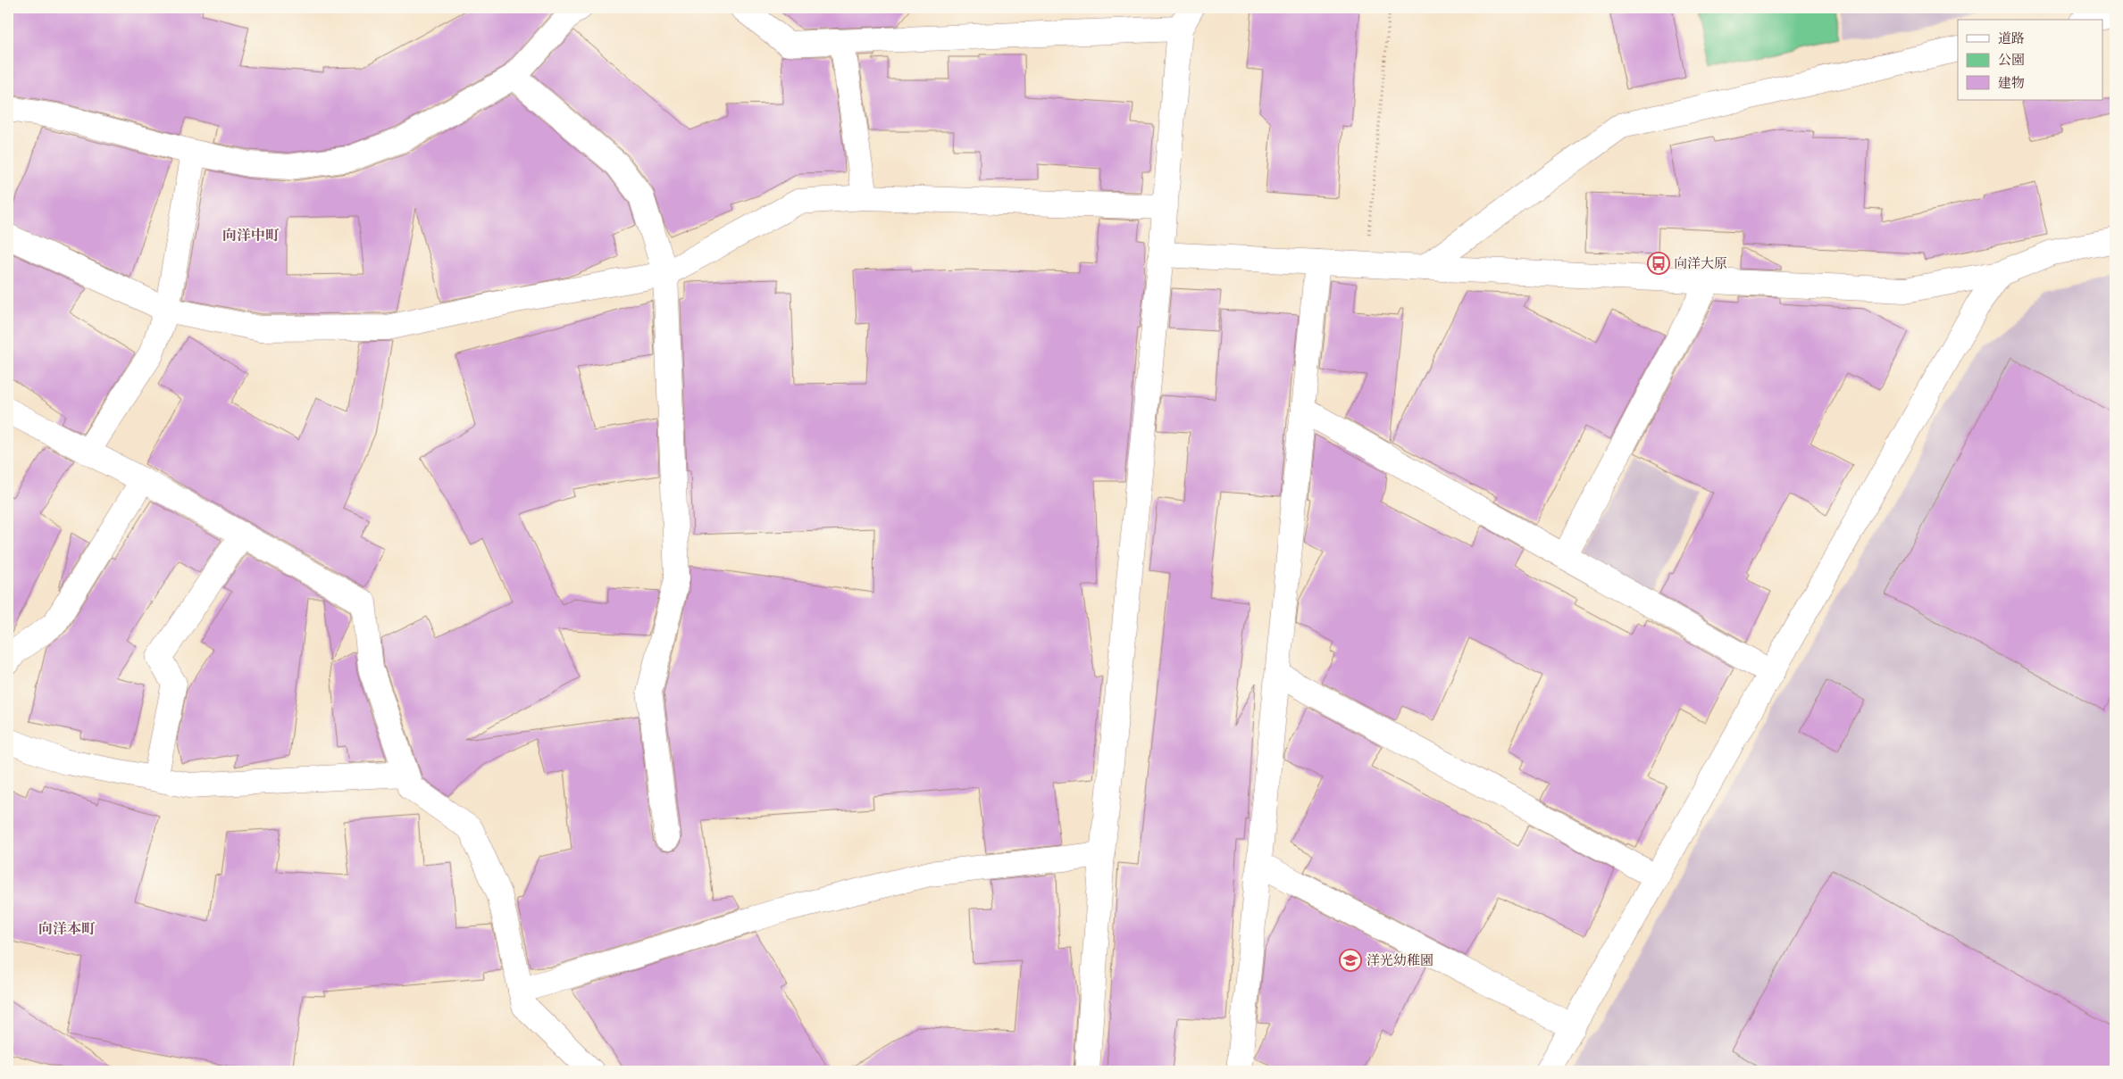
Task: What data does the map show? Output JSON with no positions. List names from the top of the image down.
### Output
{
  "districts": ["向洋中町", "向洋本町"],
  "places": {
    "bus stop": ["向洋大原"],
    "school or university": ["洋光幼稚園"]
  },
  "legend": ["道路", "公園", "建物"]
}
